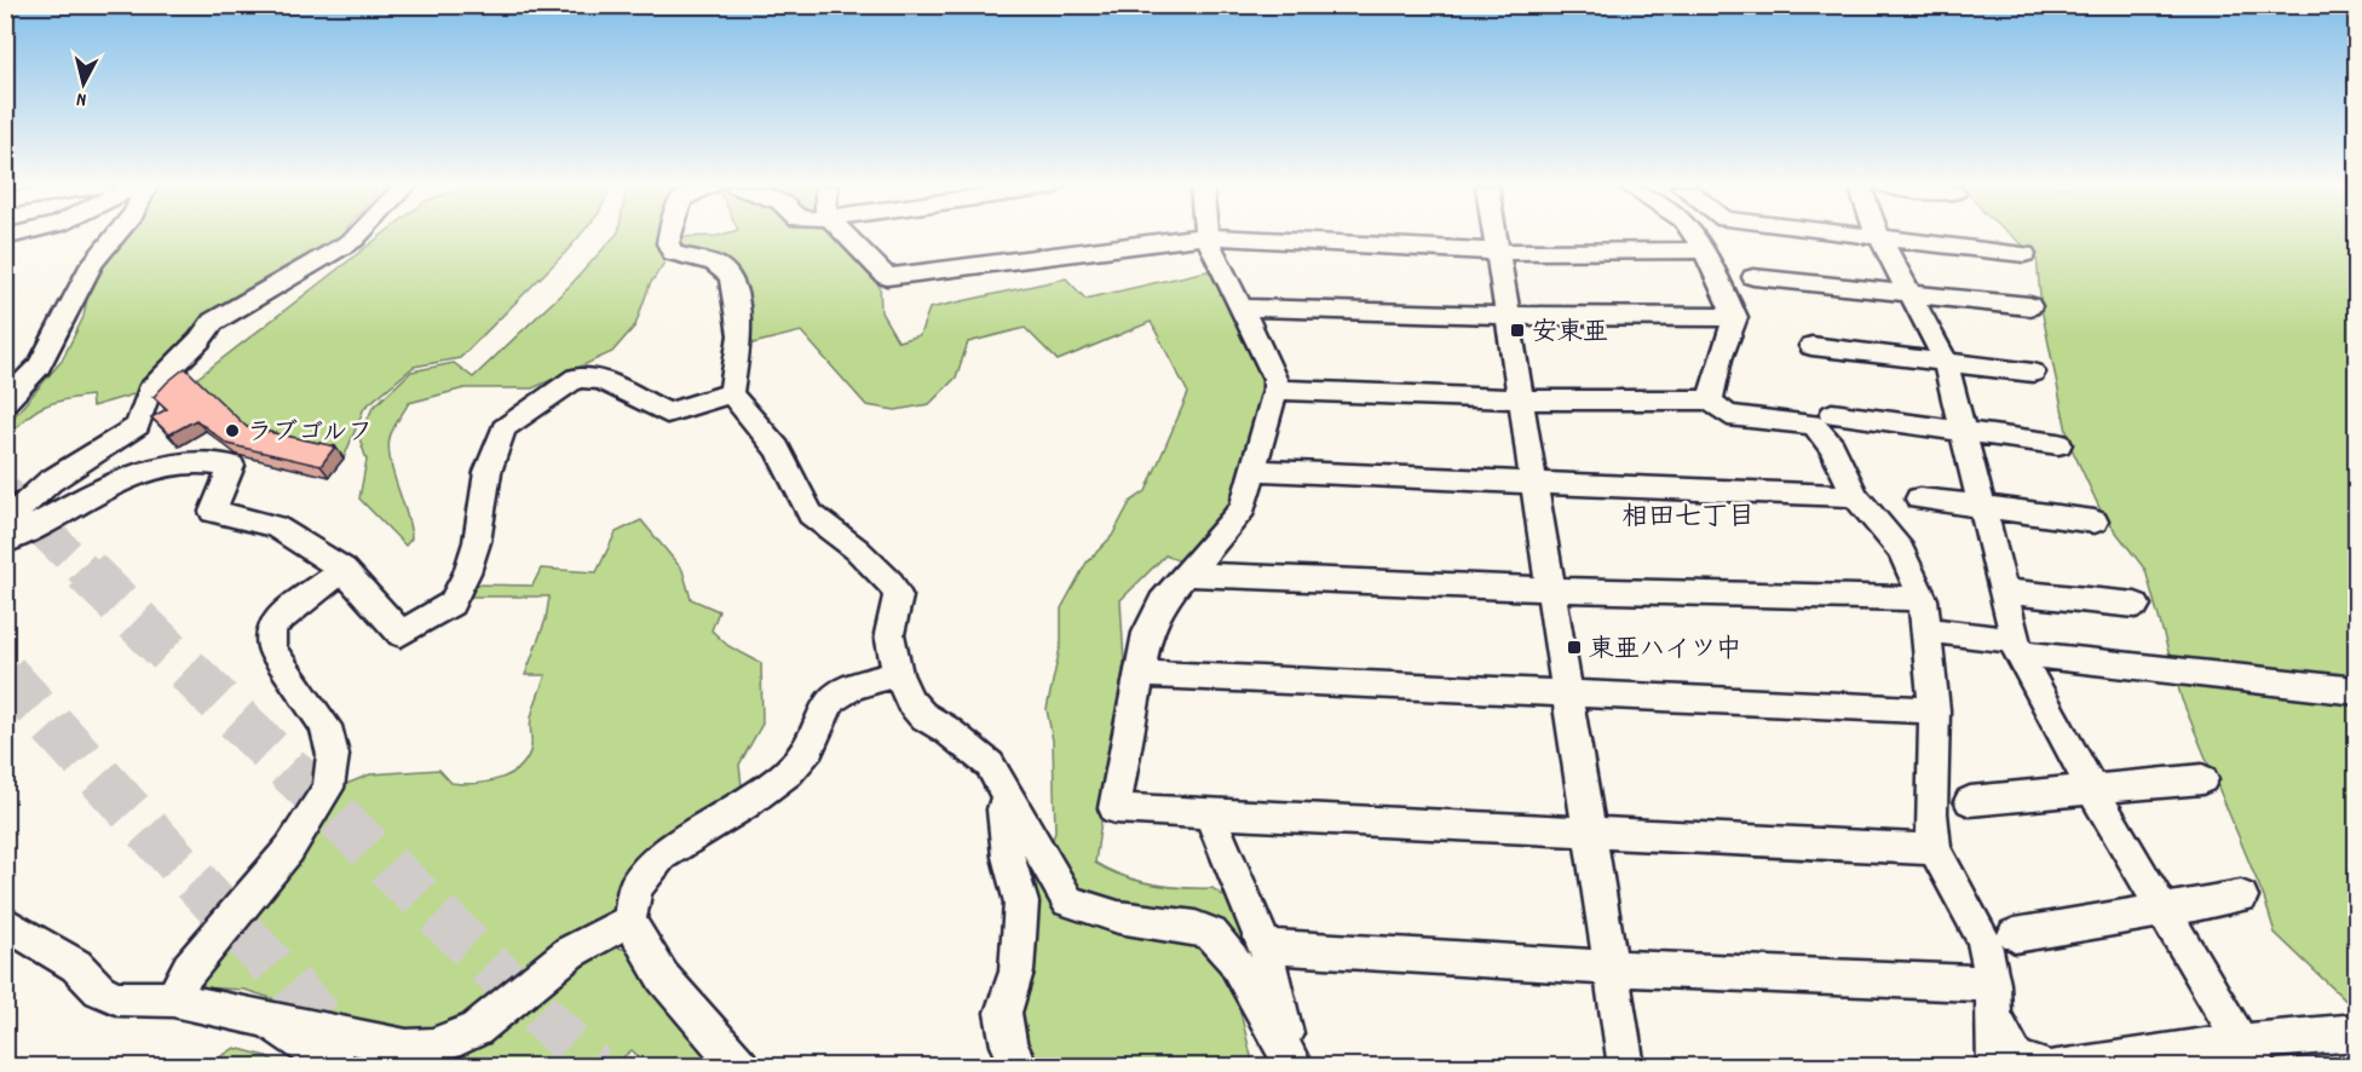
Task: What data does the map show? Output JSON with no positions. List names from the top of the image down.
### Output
{
  "districts": ["相田七丁目"],
  "places": {
    "transit": ["安東亜", "東亜ハイツ中"],
    "other": ["ラブゴルフ"]
  },
  "north": "bottom"
}
